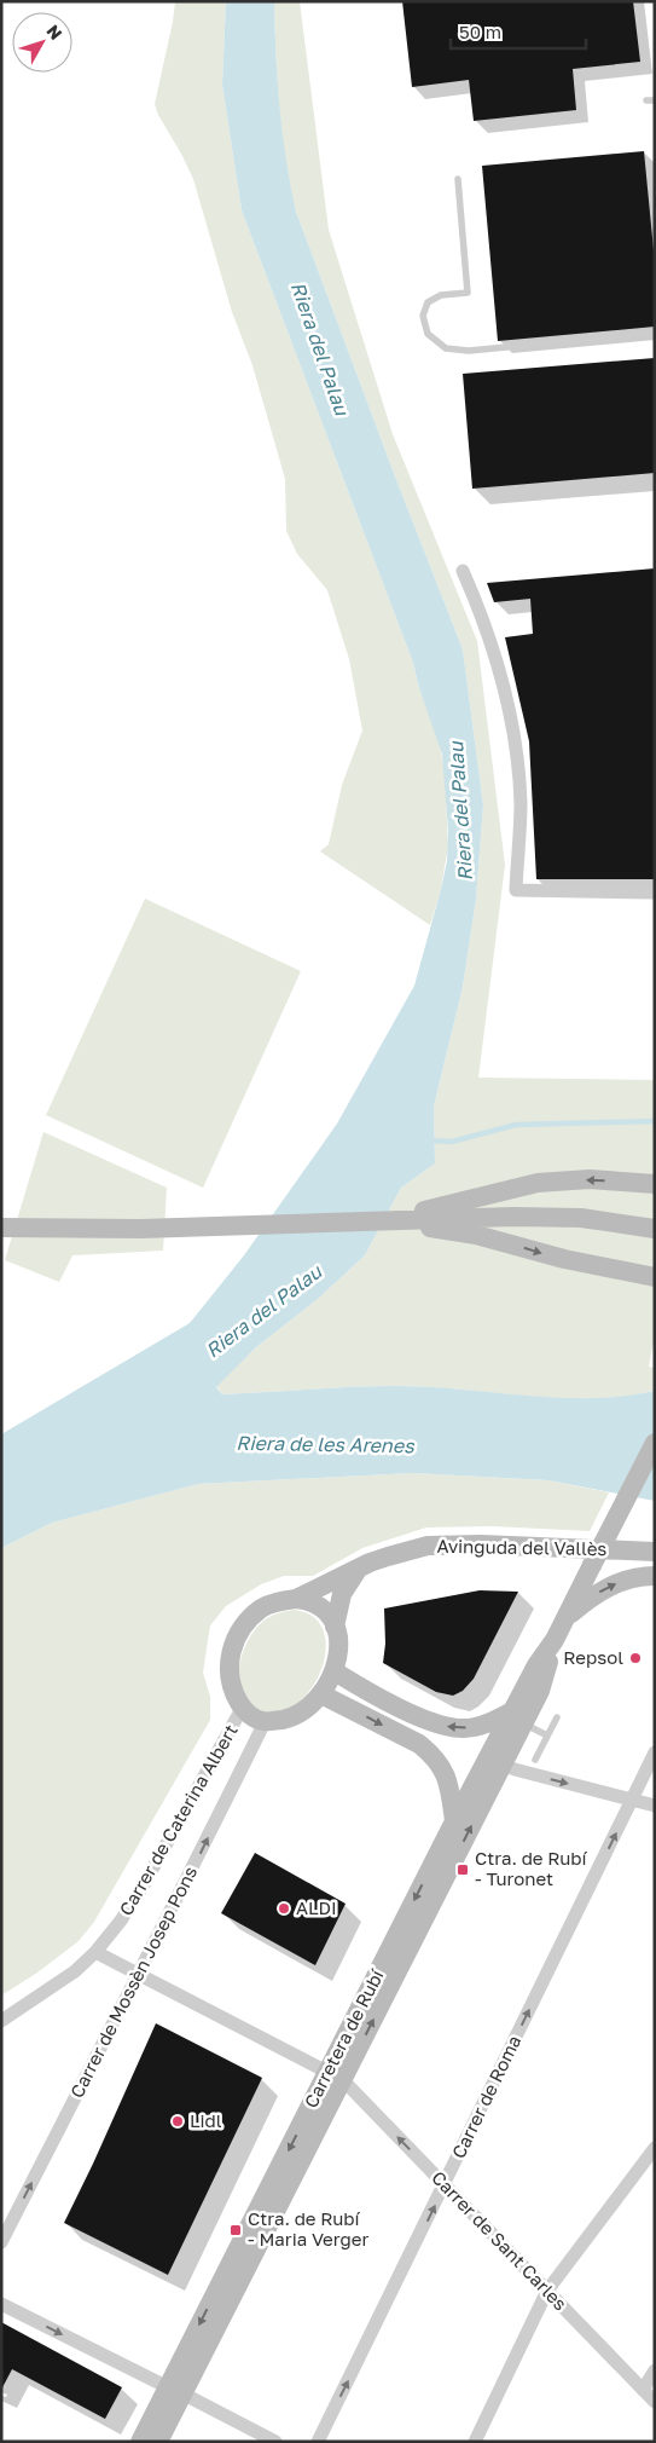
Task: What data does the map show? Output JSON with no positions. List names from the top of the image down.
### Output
{
  "streets": {
    "main road": ["Avinguda del Vallès", "Carretera de Rubí"],
    "street": [
      "Carrer de Caterina Albert",
      "Carrer de Mossèn Josep Pons",
      "Carrer de Roma",
      "Carrer de Sant Carles"
    ]
  },
  "crossings": [
    ["Avinguda del Vallès", "Carrer de Caterina Albert"],
    ["Avinguda del Vallès", "Carrer de Mossèn Josep Pons"],
    ["Avinguda del Vallès", "Carretera de Rubí"],
    ["Carrer de Caterina Albert", "Carrer de Mossèn Josep Pons"],
    ["Carrer de Caterina Albert", "Carrer de Sant Carles"],
    ["Carrer de Mossèn Josep Pons", "Carrer de Sant Carles"],
    ["Carretera de Rubí", "Carrer de Sant Carles"],
    ["Carrer de Roma", "Carrer de Sant Carles"]
  ],
  "one_way": ["Carrer de Mossèn Josep Pons", "Carrer de Roma"],
  "water": ["Riera del Palau", "Riera de les Arenes"],
  "places": {
    "other": ["Repsol", "ALDI", "Lidl"],
    "transit": ["Ctra. de Rubí - Turonet", "Ctra. de Rubí - Maria Verger"]
  },
  "scale_bar": "50 m",
  "north": "top right"
}
